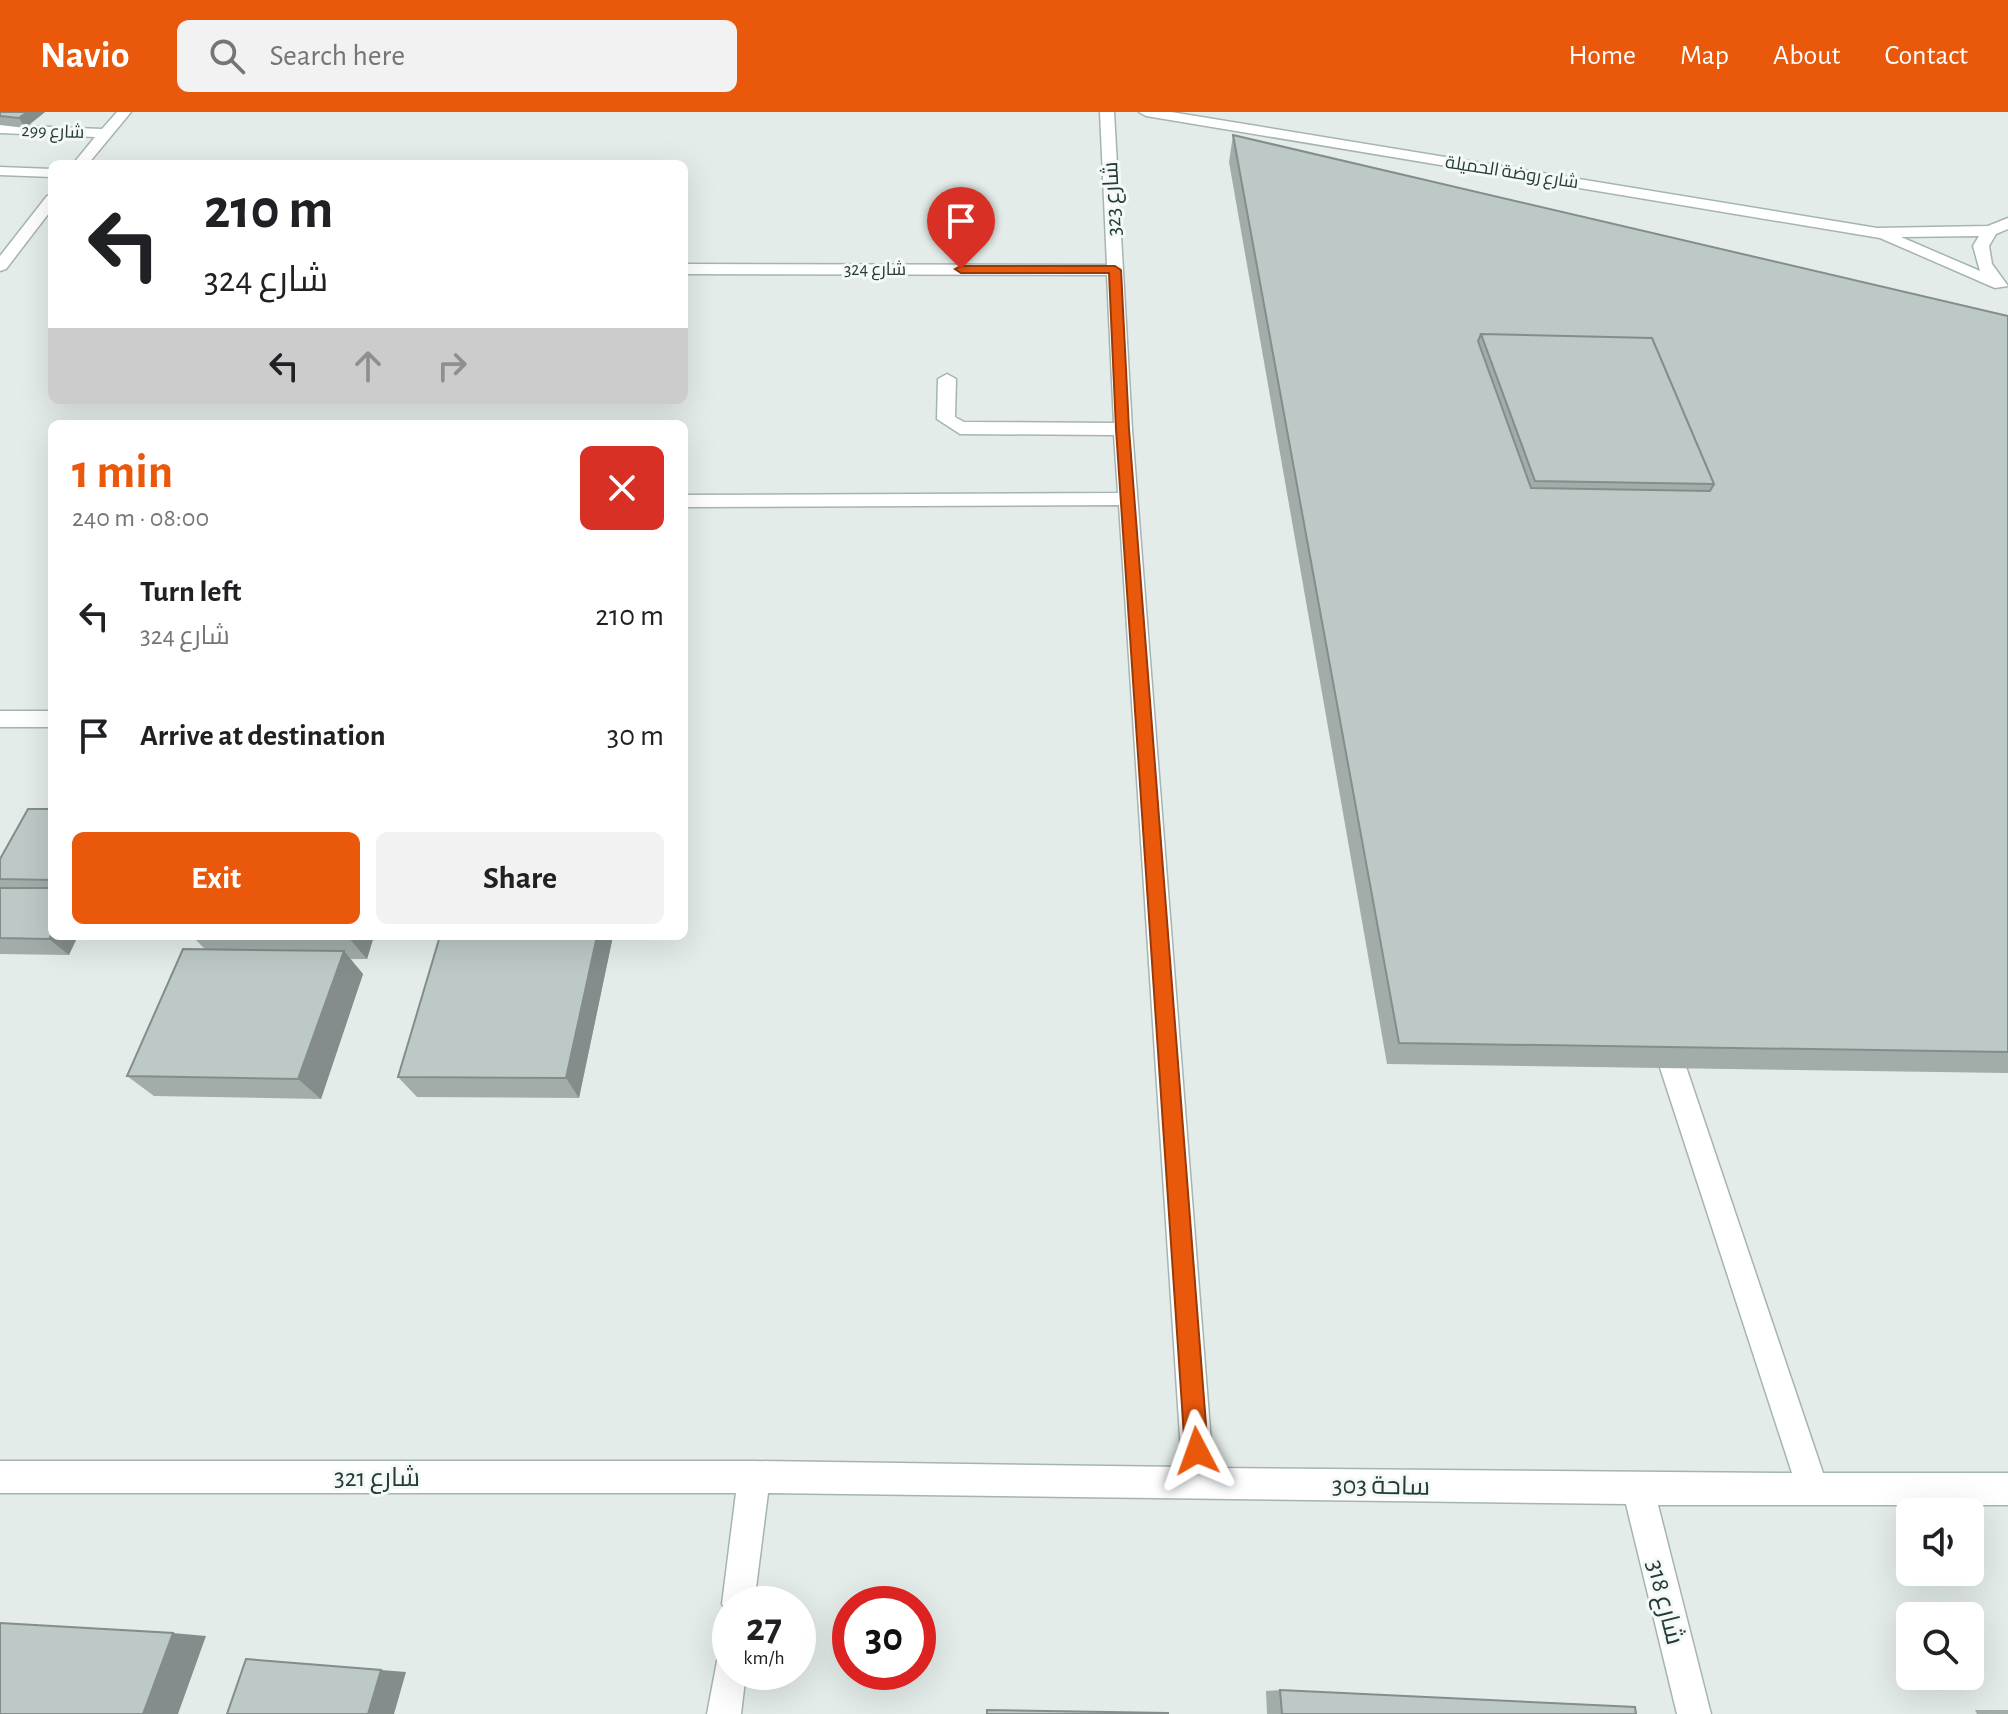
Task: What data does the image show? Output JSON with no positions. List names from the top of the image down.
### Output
{
  "streets": {
    "street": [
      "شارع 299",
      "شارع روضة الحميلة",
      "شارع 323",
      "شارع 324",
      "شارع 321",
      "ساحة 303",
      "شارع 318"
    ]
  },
  "crossings": [
    ["شارع 323", "شارع 324"],
    ["شارع 323", "ساحة 303"],
    ["شارع 321", "ساحة 303"],
    ["ساحة 303", "شارع 318"]
  ],
  "page": {
    "header": "Navio",
    "search": "Search here",
    "nav": [
      "Home",
      "Map",
      "About",
      "Contact"
    ],
    "turn": ["210 m", "شارع 324"],
    "heading": ["1 min", "240 m · 08:00"],
    "list": [
      {
        "name": "Turn left",
        "note": "شارع 324",
        "value": "210 m"
      },
      {
        "name": "Arrive at destination",
        "value": "30 m"
      }
    ],
    "buttons": ["Exit", "Share"],
    "speed": "27 km/h",
    "limit": "30"
  }
}
